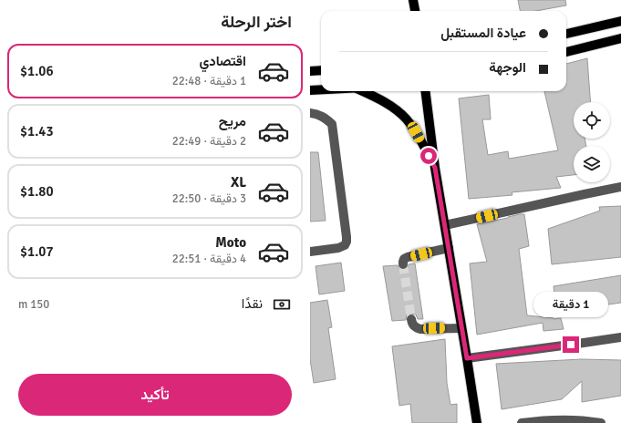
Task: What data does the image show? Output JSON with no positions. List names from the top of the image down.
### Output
{
  "page": {
    "heading": "اختر الرحلة",
    "banner": ["عيادة المستقبل", "الوجهة"],
    "list": [
      {
        "name": "اقتصادي",
        "note": "1 دقيقة · 22:48",
        "value": "$1.06"
      },
      {
        "name": "مريح",
        "note": "2 دقيقة · 22:49",
        "value": "$1.43"
      },
      {
        "name": "XL",
        "note": "3 دقيقة · 22:50",
        "value": "$1.80"
      },
      {
        "name": "Moto",
        "note": "4 دقيقة · 22:51",
        "value": "$1.07"
      }
    ],
    "pay": ["نقدًا", "150 m"],
    "bubble": "1 دقيقة",
    "buttons": "تأكيد"
  }
}
